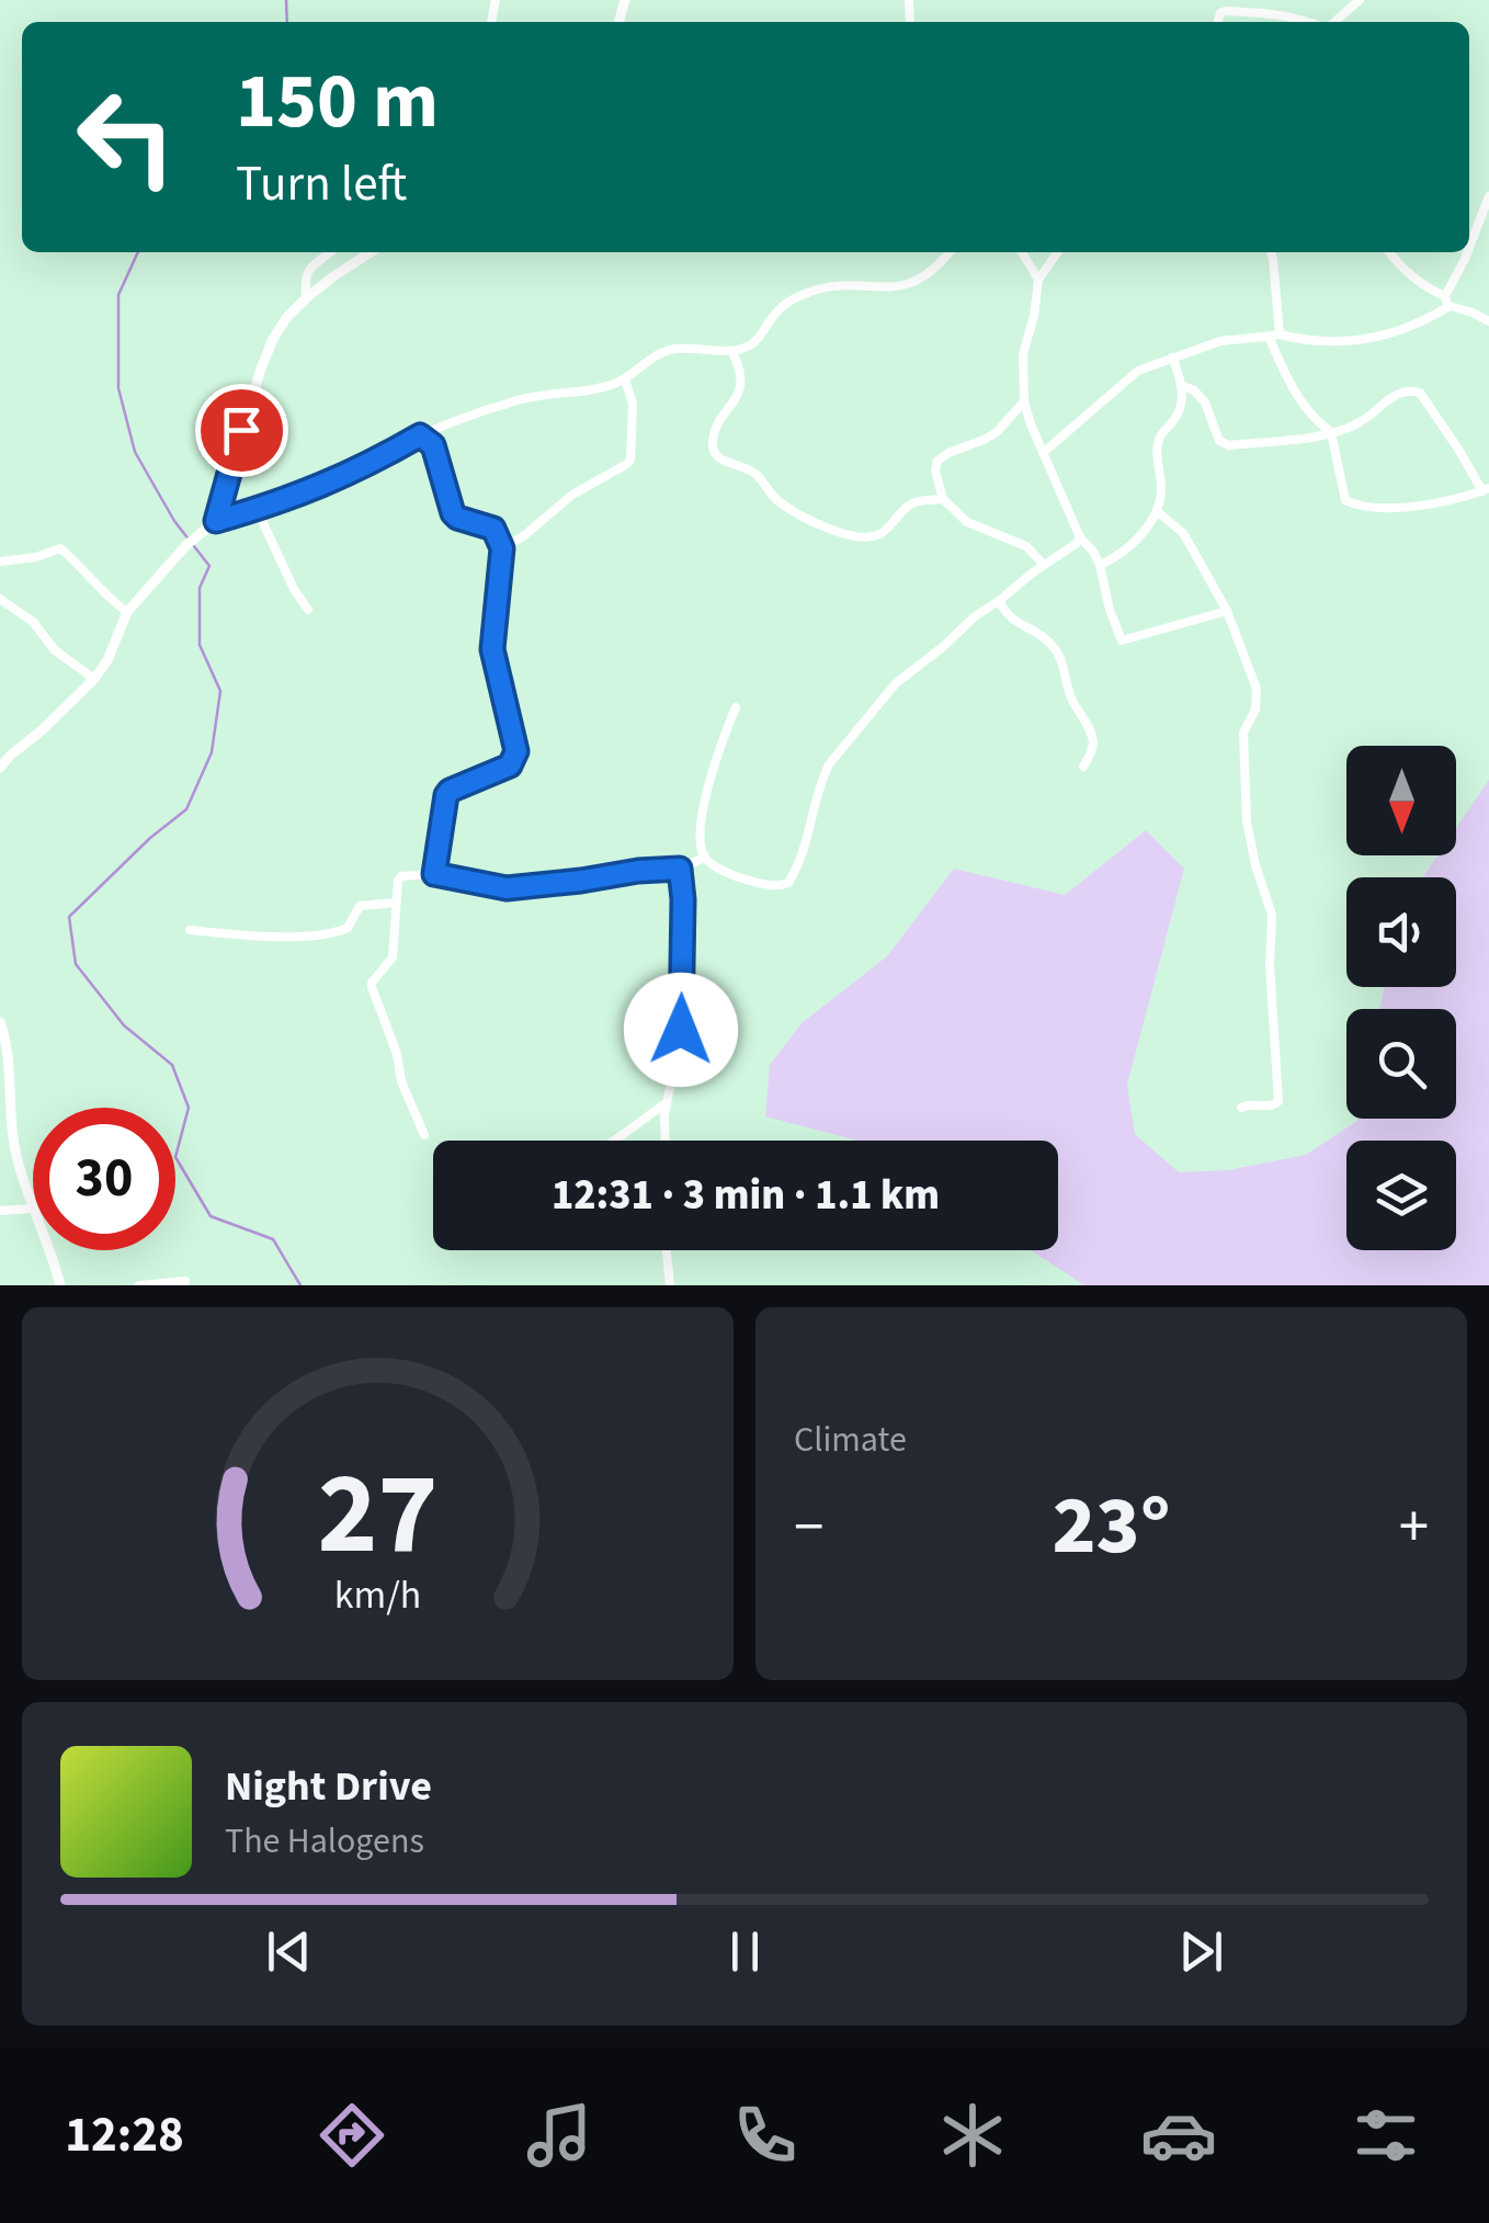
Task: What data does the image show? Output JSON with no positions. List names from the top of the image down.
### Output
{
  "north": "bottom",
  "page": {
    "turn": ["150 m", "Turn left"],
    "limit": "30",
    "trip": "12:31 · 3 min · 1.1 km",
    "tile": "Climate",
    "heat": ["−", "23°", "+"],
    "song": ["Night Drive", "The Halogens"],
    "tabs": "12:28",
    "gauge": ["27", "km/h"]
  }
}
